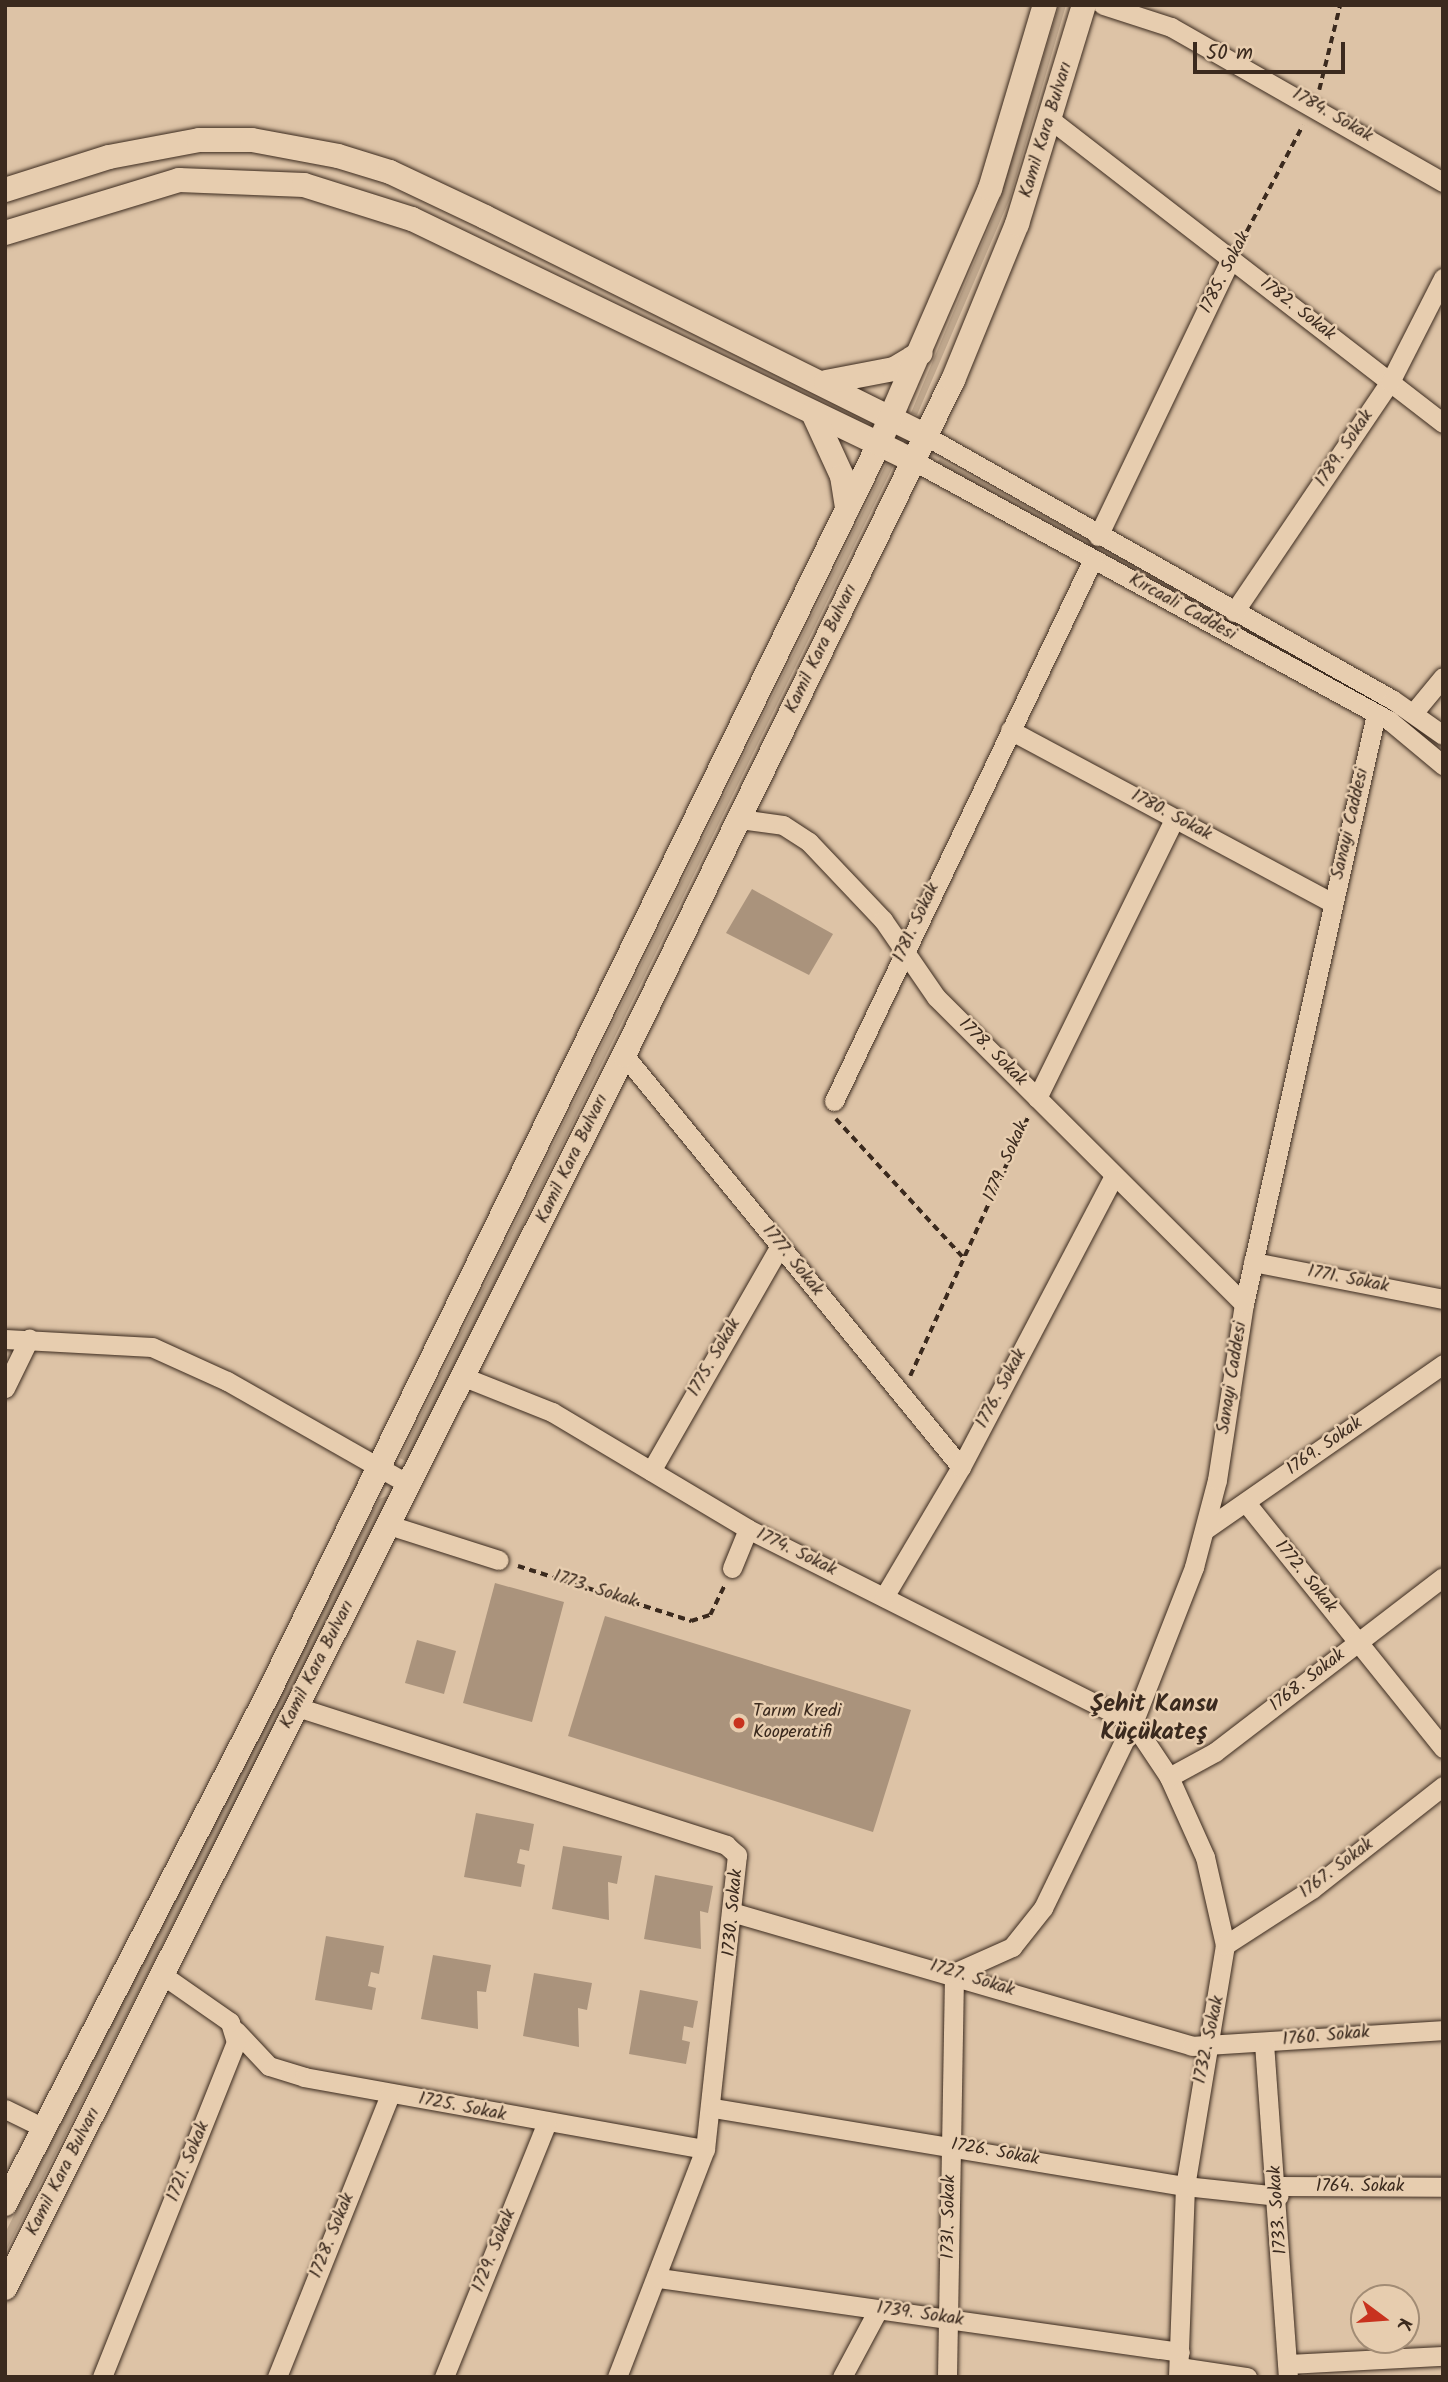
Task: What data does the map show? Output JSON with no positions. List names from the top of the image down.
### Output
{
  "streets": {
    "main road": ["Kamil Kara Bulvarı"],
    "street": [
      "1784. Sokak",
      "1785. Sokak",
      "1782. Sokak",
      "1789. Sokak",
      "Kırcaali Caddesi",
      "1780. Sokak",
      "Sanayi Caddesi",
      "1781. Sokak",
      "1778. Sokak",
      "1777. Sokak",
      "1771. Sokak",
      "1775. Sokak",
      "1776. Sokak",
      "1769. Sokak",
      "1774. Sokak",
      "1772. Sokak",
      "1768. Sokak",
      "1767. Sokak",
      "1730. Sokak",
      "1727. Sokak",
      "1760. Sokak",
      "1732. Sokak",
      "1725. Sokak",
      "1726. Sokak",
      "1721. Sokak",
      "1764. Sokak",
      "1733. Sokak",
      "1731. Sokak",
      "1728. Sokak",
      "1729. Sokak",
      "1739. Sokak"
    ],
    "path": ["1779. Sokak", "1773. Sokak"]
  },
  "crossings": [
    ["1784. Sokak", "1785. Sokak"],
    ["Kamil Kara Bulvarı", "1782. Sokak"],
    ["Kamil Kara Bulvarı", "Kırcaali Caddesi"],
    ["Kamil Kara Bulvarı", "1778. Sokak"],
    ["Kamil Kara Bulvarı", "1777. Sokak"],
    ["Kamil Kara Bulvarı", "1774. Sokak"],
    ["Kamil Kara Bulvarı", "1730. Sokak"],
    ["1785. Sokak", "1782. Sokak"],
    ["1785. Sokak", "Kırcaali Caddesi"],
    ["1782. Sokak", "1789. Sokak"],
    ["1789. Sokak", "Kırcaali Caddesi"],
    ["Kırcaali Caddesi", "Sanayi Caddesi"],
    ["Kırcaali Caddesi", "1781. Sokak"],
    ["1780. Sokak", "Sanayi Caddesi"],
    ["1780. Sokak", "1781. Sokak"],
    ["Sanayi Caddesi", "1778. Sokak"],
    ["Sanayi Caddesi", "1771. Sokak"],
    ["Sanayi Caddesi", "1769. Sokak"],
    ["Sanayi Caddesi", "1774. Sokak"],
    ["Sanayi Caddesi", "1727. Sokak"],
    ["Sanayi Caddesi", "1732. Sokak"],
    ["Sanayi Caddesi", "1731. Sokak"],
    ["1781. Sokak", "1778. Sokak"],
    ["1778. Sokak", "1779. Sokak"],
    ["1778. Sokak", "1776. Sokak"],
    ["1779. Sokak", "1777. Sokak"],
    ["1777. Sokak", "1775. Sokak"],
    ["1777. Sokak", "1776. Sokak"],
    ["1775. Sokak", "1774. Sokak"],
    ["1776. Sokak", "1774. Sokak"],
    ["1769. Sokak", "1772. Sokak"],
    ["1774. Sokak", "1732. Sokak"],
    ["1772. Sokak", "1768. Sokak"],
    ["1768. Sokak", "1732. Sokak"],
    ["1767. Sokak", "1732. Sokak"],
    ["1730. Sokak", "1727. Sokak"],
    ["1730. Sokak", "1725. Sokak"],
    ["1730. Sokak", "1726. Sokak"],
    ["1730. Sokak", "1739. Sokak"],
    ["1727. Sokak", "1760. Sokak"],
    ["1727. Sokak", "1732. Sokak"],
    ["1727. Sokak", "1731. Sokak"],
    ["1760. Sokak", "1732. Sokak"],
    ["1760. Sokak", "1733. Sokak"],
    ["1732. Sokak", "1726. Sokak"],
    ["1732. Sokak", "1739. Sokak"],
    ["1725. Sokak", "1721. Sokak"],
    ["1725. Sokak", "1728. Sokak"],
    ["1725. Sokak", "1729. Sokak"],
    ["1726. Sokak", "1764. Sokak"],
    ["1726. Sokak", "1733. Sokak"],
    ["1726. Sokak", "1731. Sokak"],
    ["1764. Sokak", "1733. Sokak"],
    ["1731. Sokak", "1739. Sokak"]
  ],
  "districts": ["Şehit Kansu Küçükateş"],
  "places": ["Tarım Kredi Kooperatifi"],
  "scale_bar": "50 m",
  "north": "right"
}
